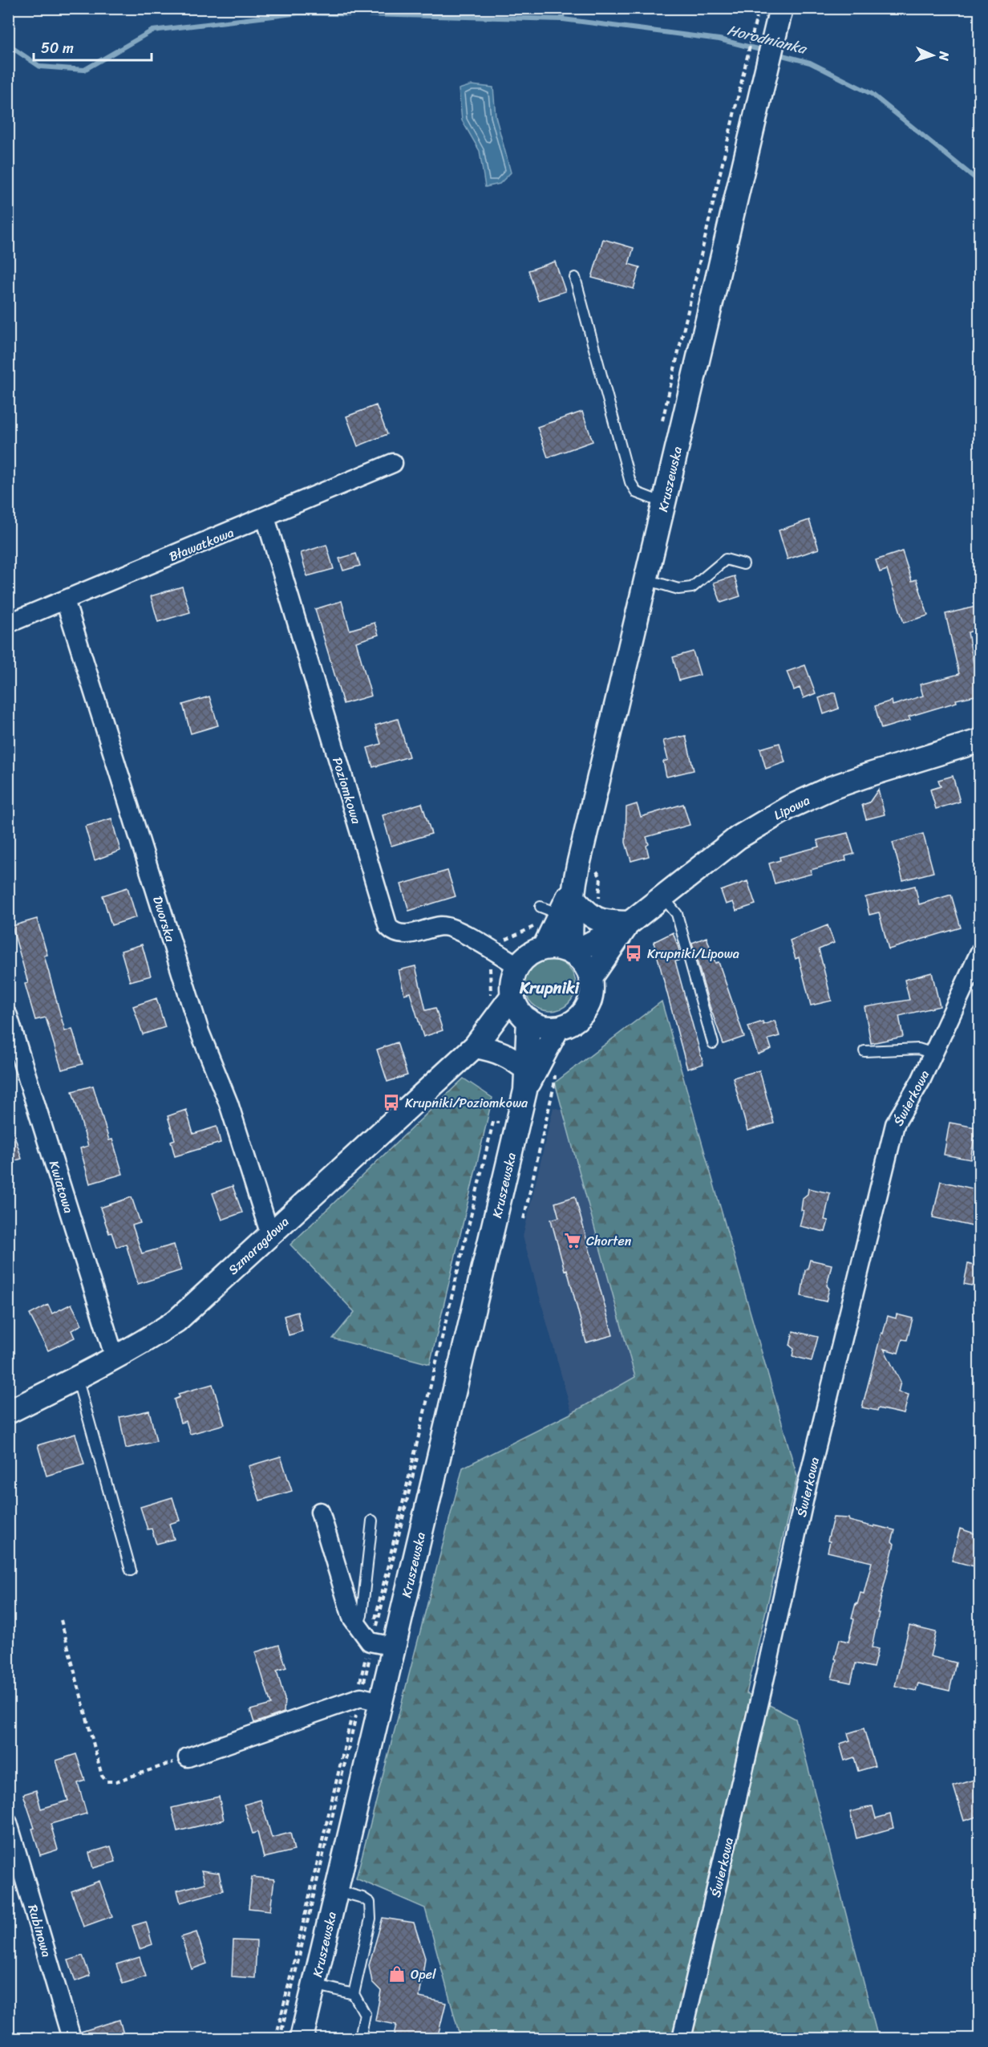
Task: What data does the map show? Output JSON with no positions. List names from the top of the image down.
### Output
{
  "streets": {
    "street": [
      "Kruszewska",
      "Bławatkowa",
      "Poziomkowa",
      "Lipowa",
      "Dworska",
      "Świerkowa",
      "Kwiatowa",
      "Szmaragdowa",
      "Rubinowa"
    ]
  },
  "crossings": [
    ["Kruszewska", "Poziomkowa"],
    ["Kruszewska", "Lipowa"],
    ["Kruszewska", "Szmaragdowa"],
    ["Bławatkowa", "Poziomkowa"],
    ["Bławatkowa", "Dworska"],
    ["Poziomkowa", "Lipowa"],
    ["Poziomkowa", "Szmaragdowa"],
    ["Lipowa", "Szmaragdowa"],
    ["Dworska", "Szmaragdowa"],
    ["Kwiatowa", "Szmaragdowa"]
  ],
  "districts": ["Krupniki"],
  "water": ["Horodnianka"],
  "places": {
    "bus stop": ["Krupniki/Lipowa", "Krupniki/Poziomkowa"],
    "supermarket": ["Chorten"],
    "shop": ["Opel"]
  },
  "scale_bar": "50 m",
  "north": "right"
}
